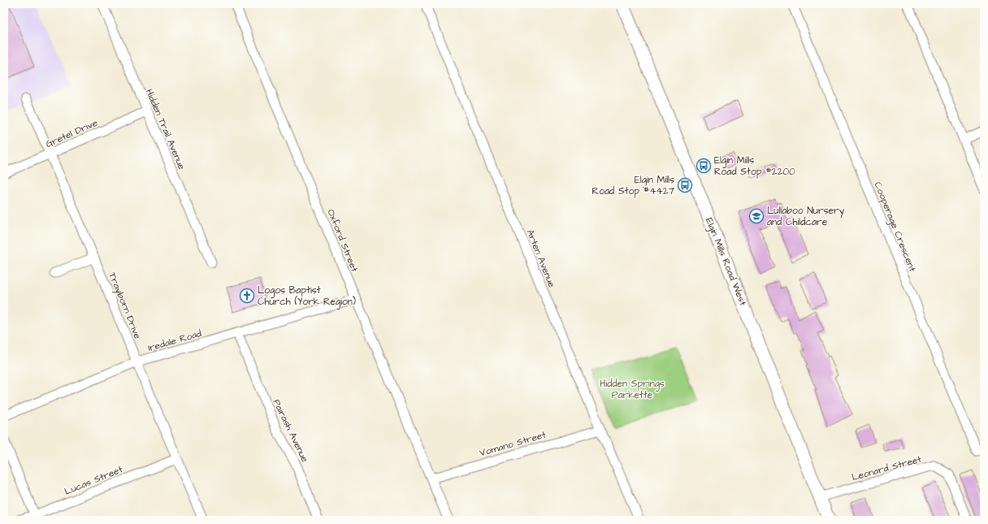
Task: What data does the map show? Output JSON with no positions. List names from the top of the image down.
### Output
{
  "streets": {
    "main road": ["Elgin Mills Road West"],
    "street": [
      "Hidden Trail Avenue",
      "Gretel Drive",
      "Cooperage Crescent",
      "Oxford Street",
      "Arten Avenue",
      "Trayborn Drive",
      "Iredale Road",
      "Pairash Avenue",
      "Vomano Street",
      "Leonard Street",
      "Lucas Street"
    ]
  },
  "crossings": [
    ["Hidden Trail Avenue", "Gretel Drive"],
    ["Gretel Drive", "Trayborn Drive"],
    ["Oxford Street", "Iredale Road"],
    ["Oxford Street", "Vomano Street"],
    ["Arten Avenue", "Vomano Street"],
    ["Elgin Mills Road West", "Leonard Street"],
    ["Trayborn Drive", "Iredale Road"],
    ["Trayborn Drive", "Lucas Street"],
    ["Iredale Road", "Pairash Avenue"]
  ],
  "parks": ["Hidden Springs Parkette"],
  "places": {
    "bus stop": ["Elgin Mills Road Stop #2200", "Elgin Mills Road Stop #4427"],
    "school or university": ["Lullaboo Nursery and Childcare"],
    "church": ["Logos Baptist Church (York Region)"]
  }
}
